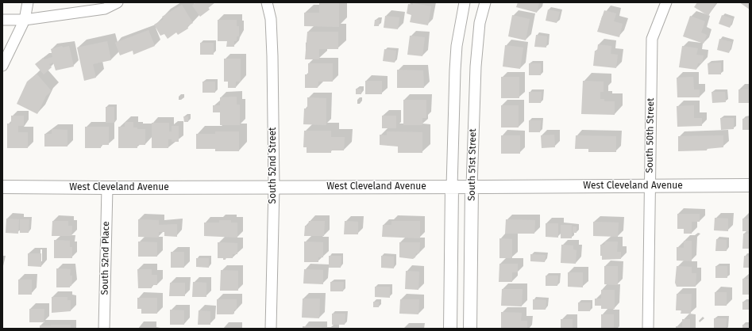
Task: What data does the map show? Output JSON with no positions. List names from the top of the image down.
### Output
{
  "streets": {
    "street": [
      "South 50th Street",
      "South 51st Street",
      "South 52nd Street",
      "West Cleveland Avenue",
      "South 52nd Place"
    ]
  },
  "crossings": [
    ["South 50th Street", "West Cleveland Avenue"],
    ["South 51st Street", "West Cleveland Avenue"],
    ["South 52nd Street", "West Cleveland Avenue"],
    ["West Cleveland Avenue", "South 52nd Place"]
  ]
}
